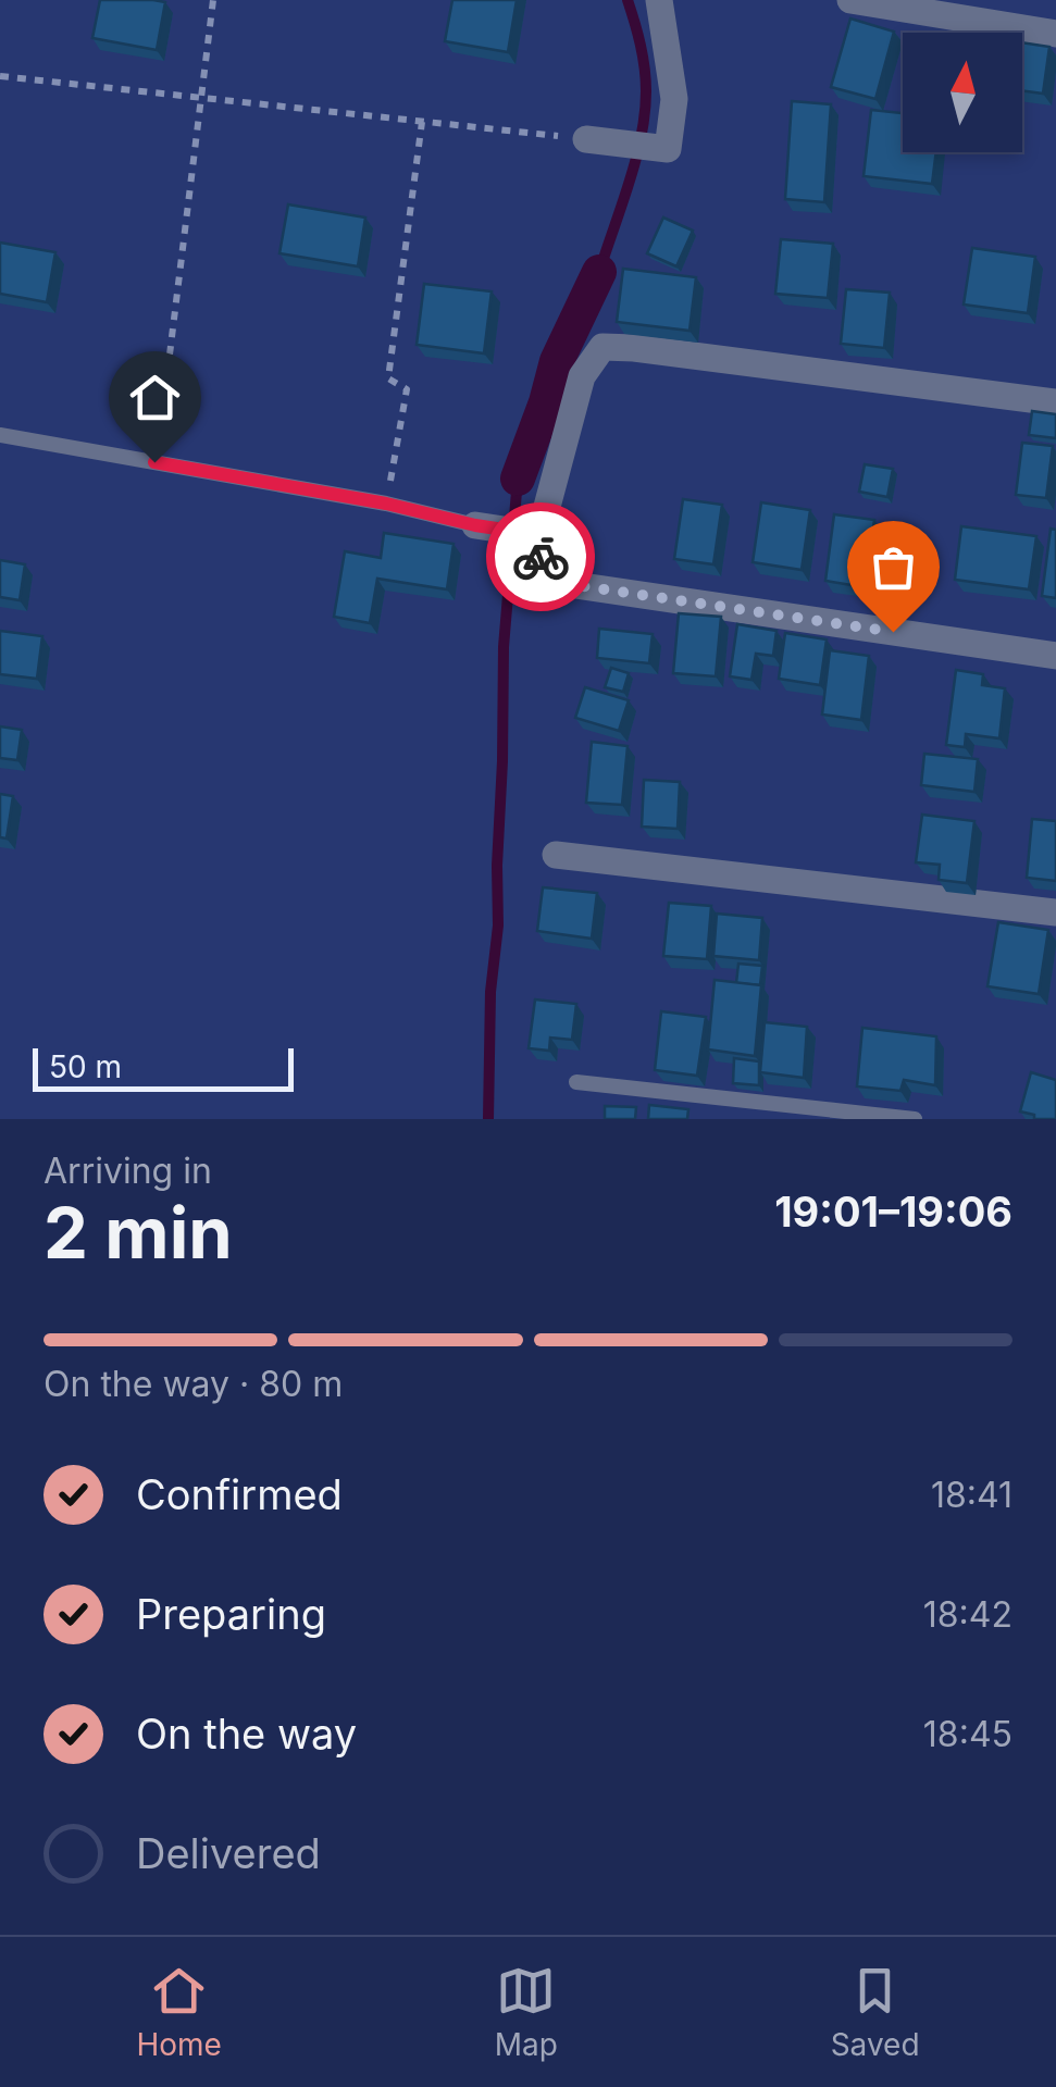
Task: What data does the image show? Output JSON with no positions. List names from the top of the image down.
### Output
{
  "scale_bar": "50 m",
  "north": "top",
  "page": {
    "scale": "50 m",
    "heading": ["2 min", "Arriving in", "19:01–19:06"],
    "bar": "On the way · 80 m",
    "list": [
      ["Confirmed", "18:41"],
      ["Preparing", "18:42"],
      ["On the way", "18:45"],
      "Delivered"
    ],
    "tabs": ["Home", "Map", "Saved"]
  }
}
